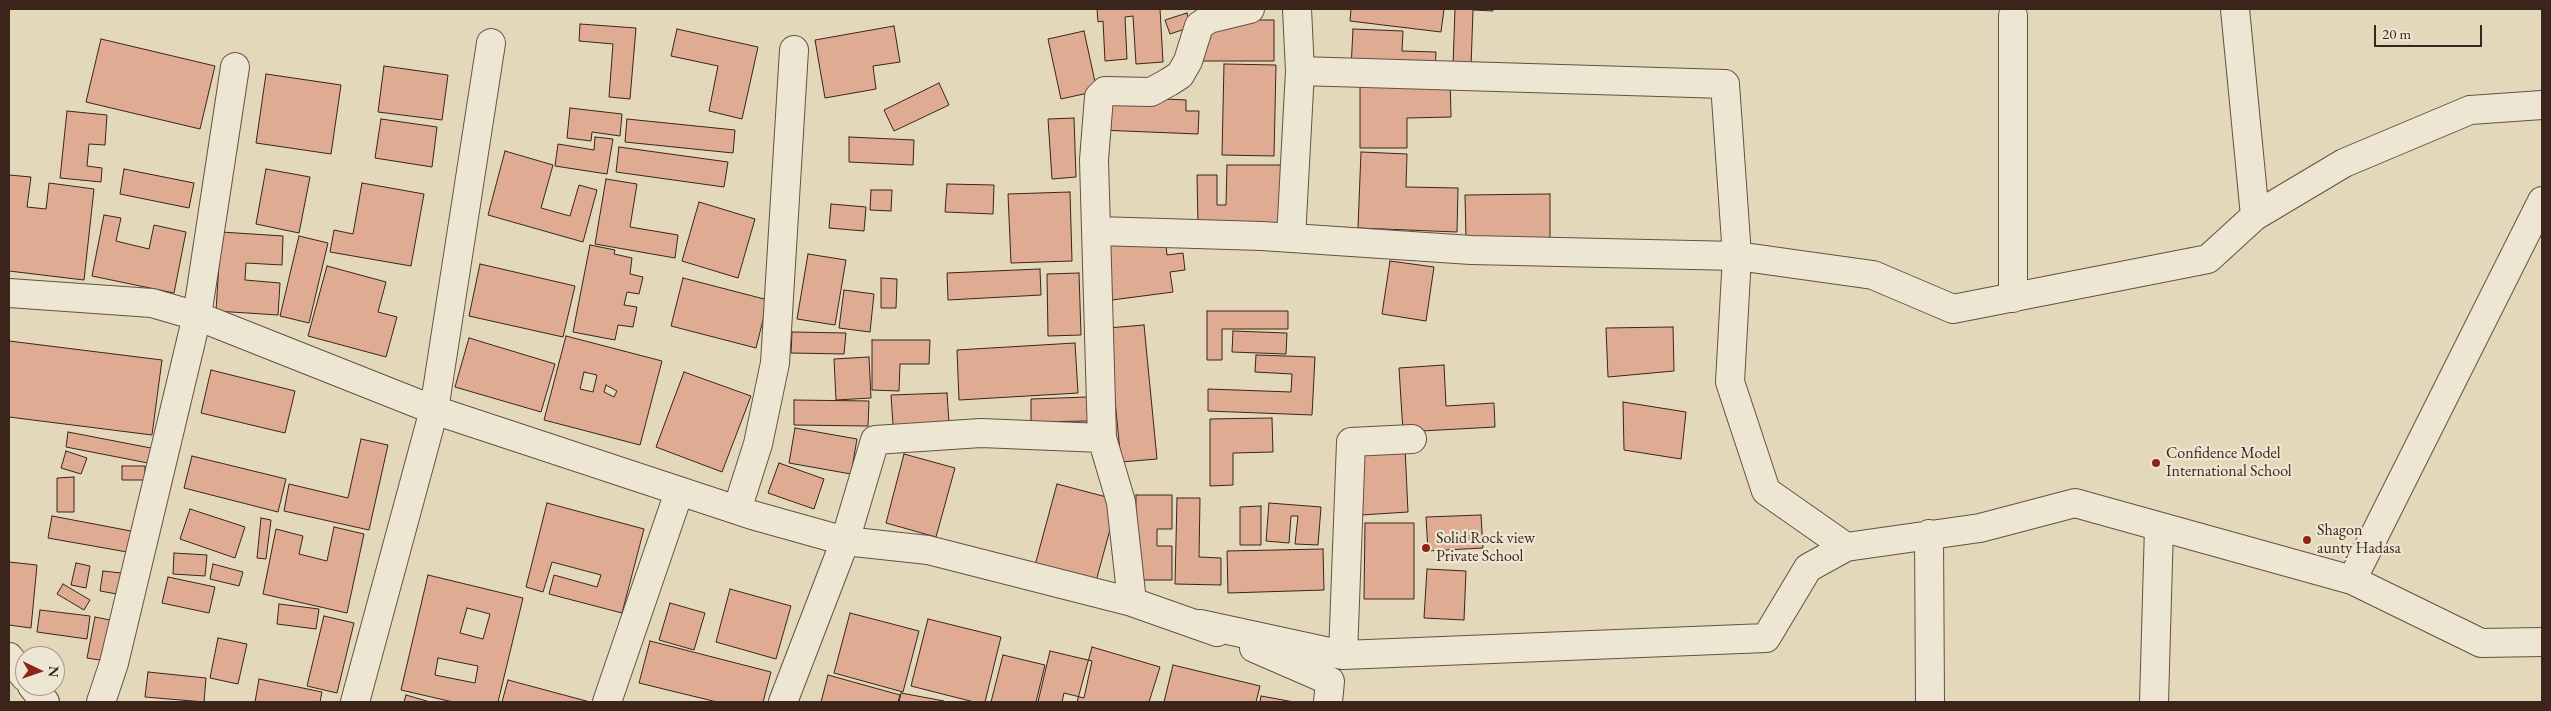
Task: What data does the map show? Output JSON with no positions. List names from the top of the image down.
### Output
{
  "places": ["Confidence Model International School", "Shagon aunty Hadasa", "Solid Rock view Private School"],
  "scale_bar": "20 m",
  "north": "right"
}
